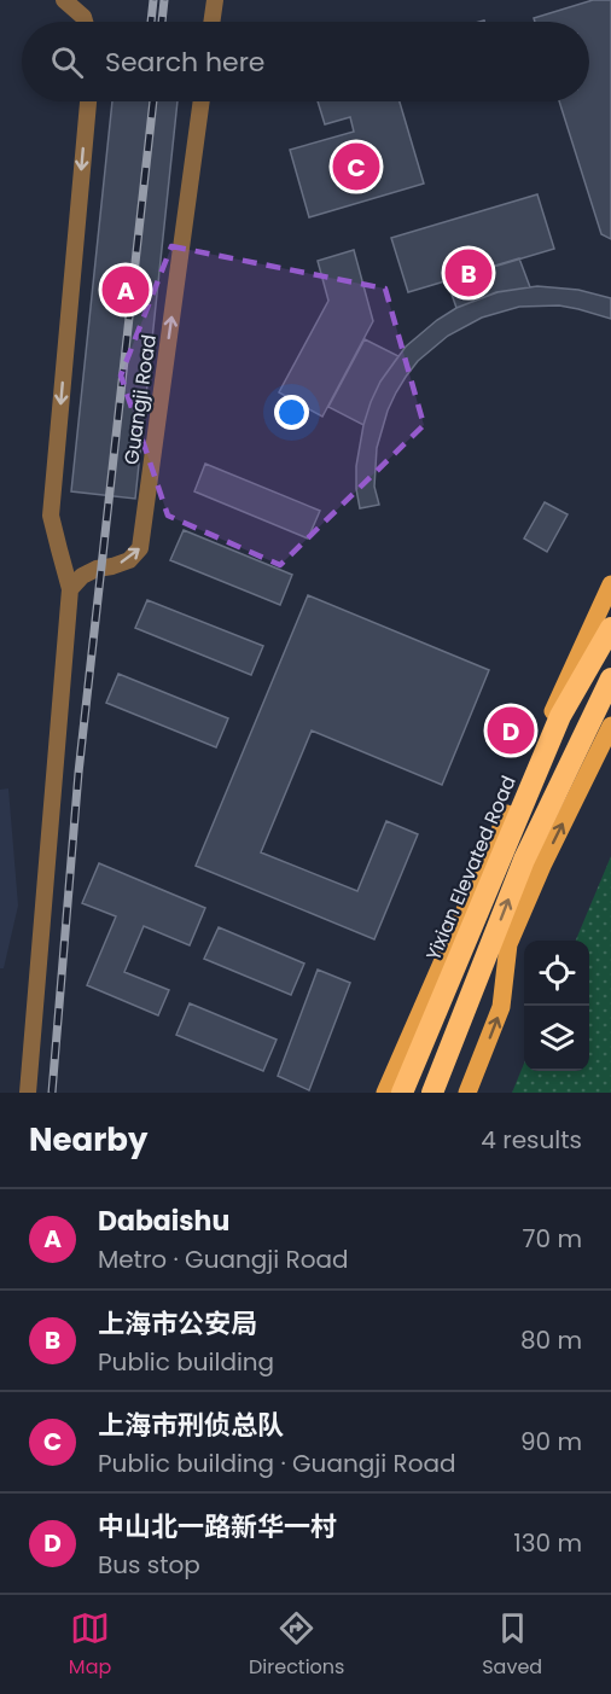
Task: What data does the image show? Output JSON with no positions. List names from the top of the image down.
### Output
{
  "streets": {
    "highway": ["Yixian Elevated Road"],
    "street": ["Guangji Road"]
  },
  "page": {
    "search": "Search here",
    "pins": [
      "C",
      "B",
      "A",
      "D"
    ],
    "heading": ["Nearby", "4 results"],
    "list": [
      {
        "mark": "A",
        "name": "Dabaishu",
        "note": "Metro · Guangji Road",
        "value": "70 m"
      },
      {
        "mark": "B",
        "name": "上海市公安局",
        "note": "Public building",
        "value": "80 m"
      },
      {
        "mark": "C",
        "name": "上海市刑侦总队",
        "note": "Public building · Guangji Road",
        "value": "90 m"
      },
      {
        "mark": "D",
        "name": "中山北一路新华一村",
        "note": "Bus stop",
        "value": "130 m"
      }
    ],
    "nav": ["Map", "Directions", "Saved"]
  }
}
